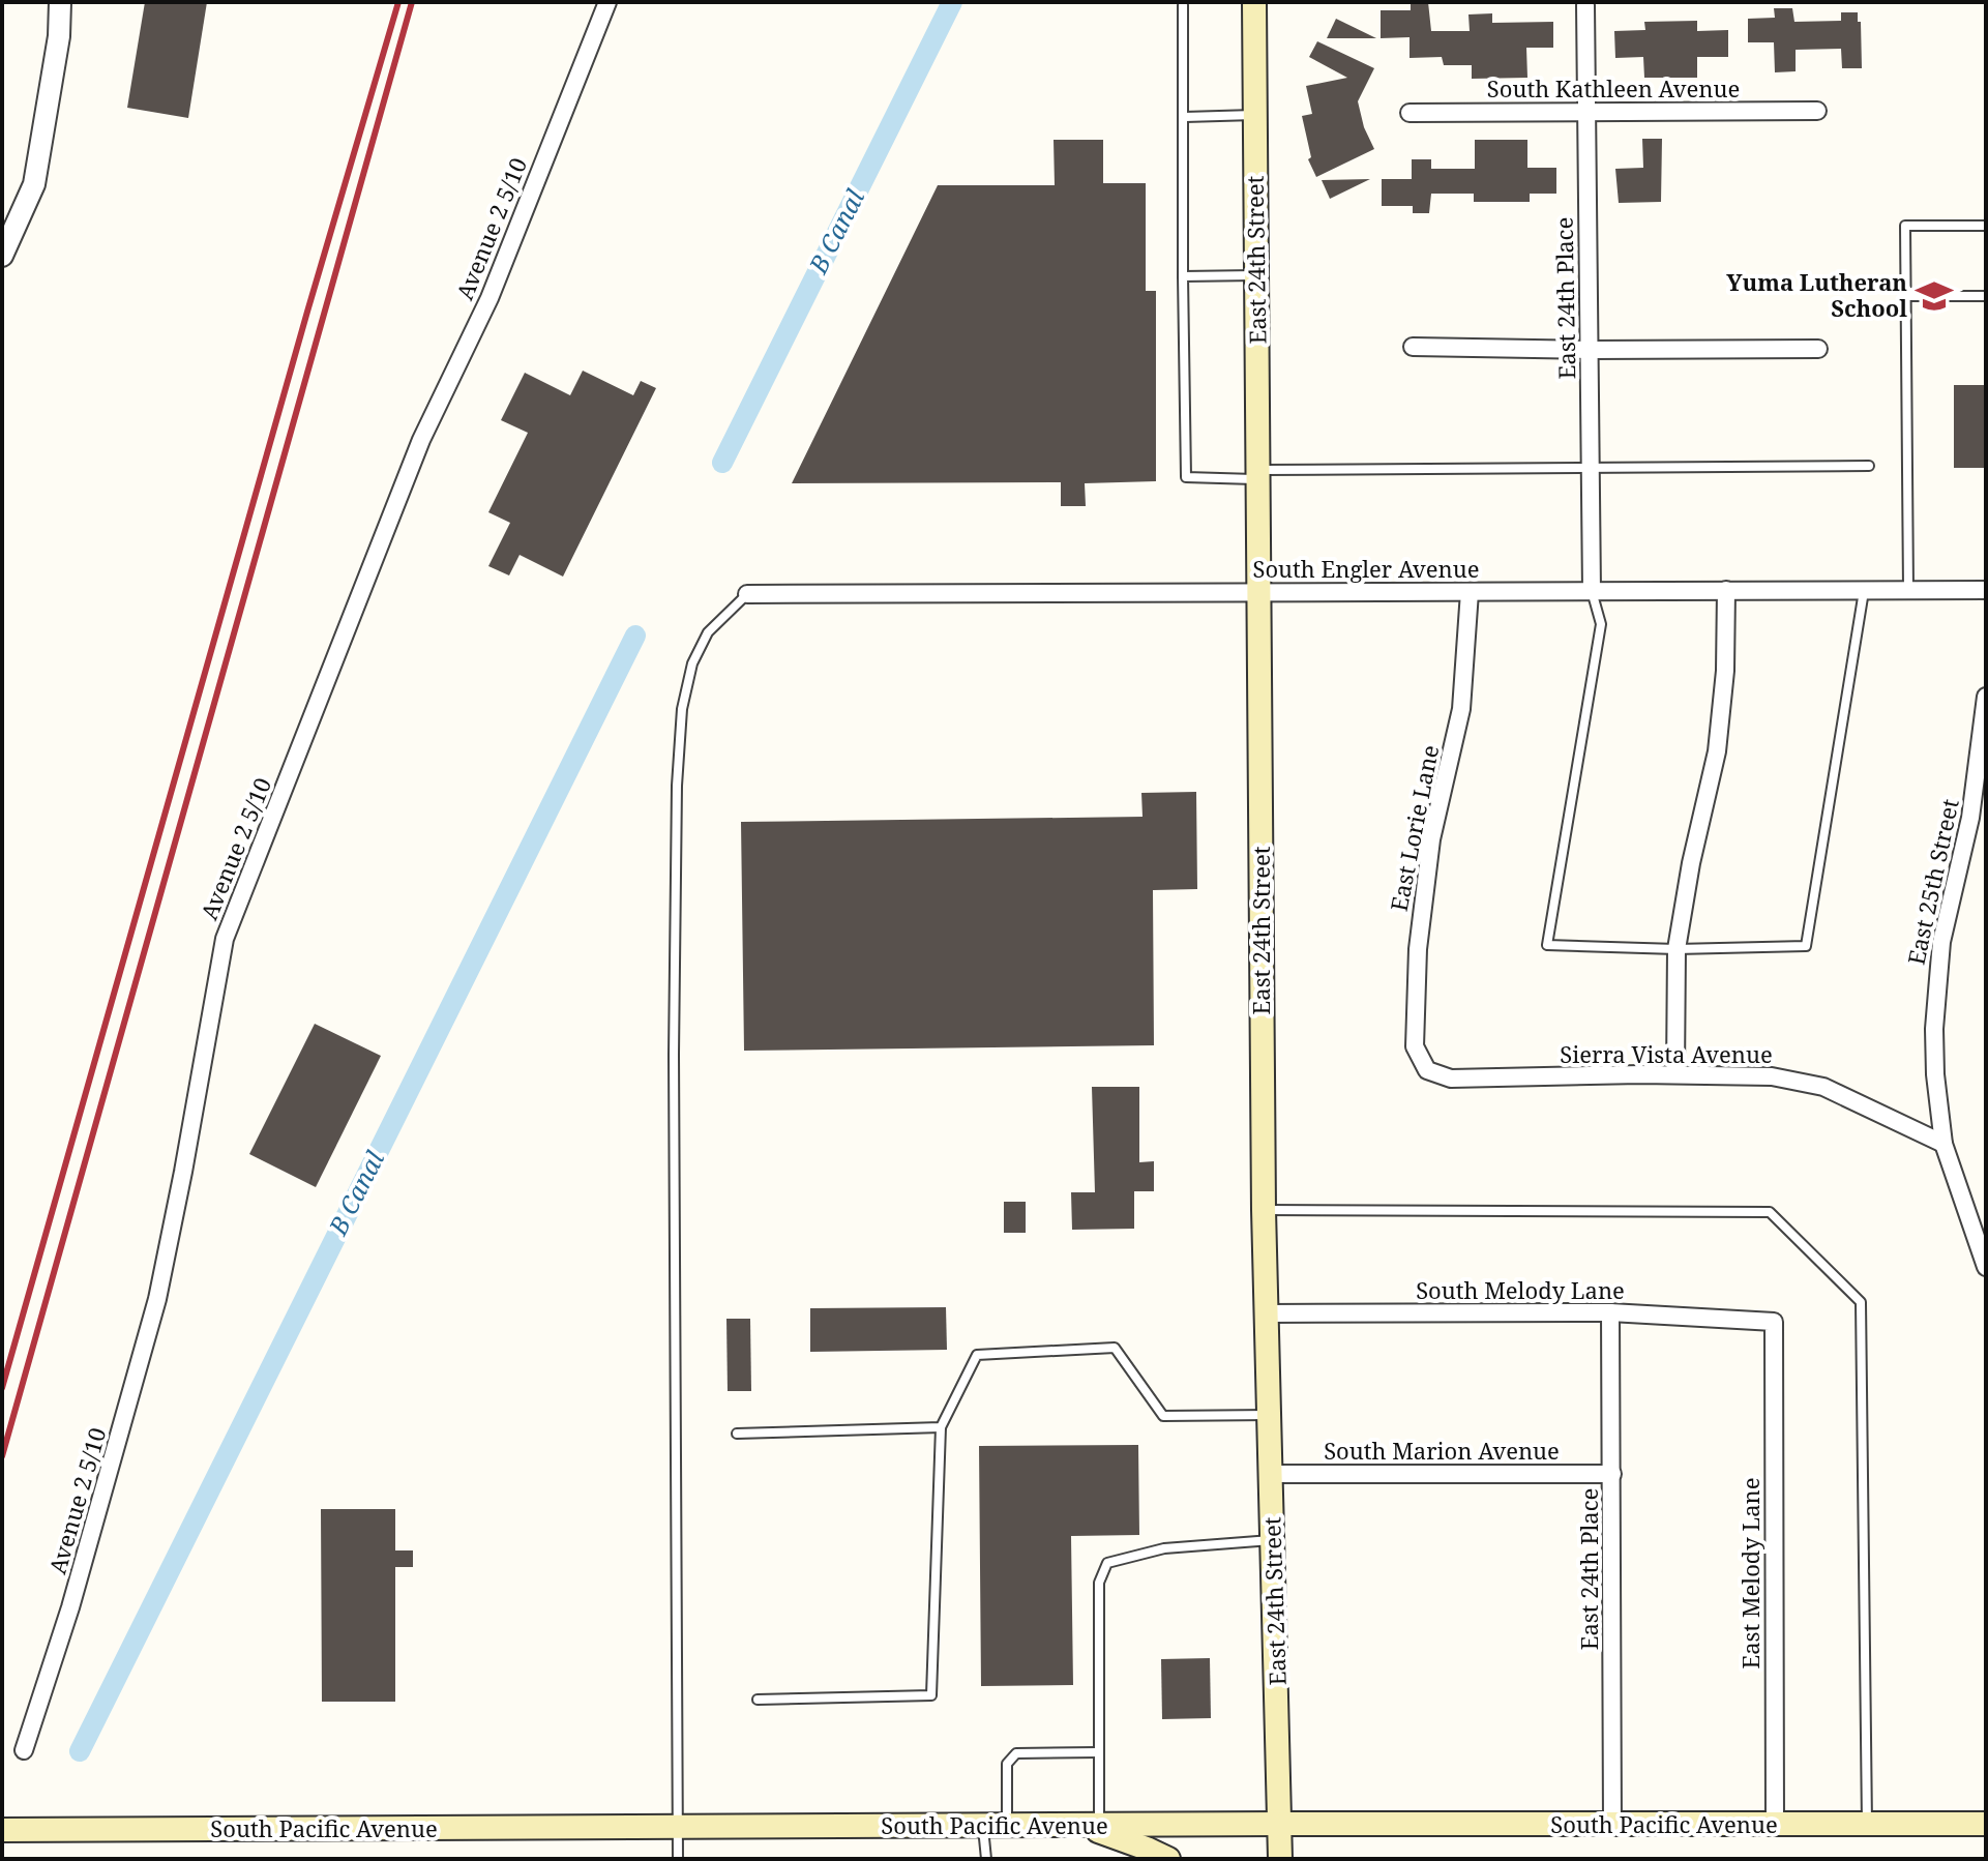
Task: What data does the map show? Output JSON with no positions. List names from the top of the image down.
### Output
{
  "streets": {
    "main road": ["East 24th Street", "South Pacific Avenue"],
    "street": [
      "South Kathleen Avenue",
      "Avenue 2 5/10",
      "East 24th Place",
      "South Engler Avenue",
      "East Lorie Lane",
      "East 25th Street",
      "Sierra Vista Avenue",
      "South Melody Lane",
      "South Marion Avenue",
      "East Melody Lane"
    ]
  },
  "crossings": [
    ["South Kathleen Avenue", "East 24th Place"],
    ["East 24th Street", "South Engler Avenue"],
    ["East 24th Street", "South Melody Lane"],
    ["East 24th Street", "South Marion Avenue"],
    ["East 24th Street", "South Pacific Avenue"],
    ["East 24th Place", "South Engler Avenue"],
    ["East 24th Place", "South Melody Lane"],
    ["East 24th Place", "South Marion Avenue"],
    ["East 24th Place", "South Pacific Avenue"],
    ["South Engler Avenue", "East Lorie Lane"],
    ["East Lorie Lane", "Sierra Vista Avenue"],
    ["East 25th Street", "Sierra Vista Avenue"],
    ["South Melody Lane", "East Melody Lane"],
    ["East Melody Lane", "South Pacific Avenue"]
  ],
  "water": ["B Canal"],
  "places": {
    "school or university": ["Yuma Lutheran School"]
  }
}
